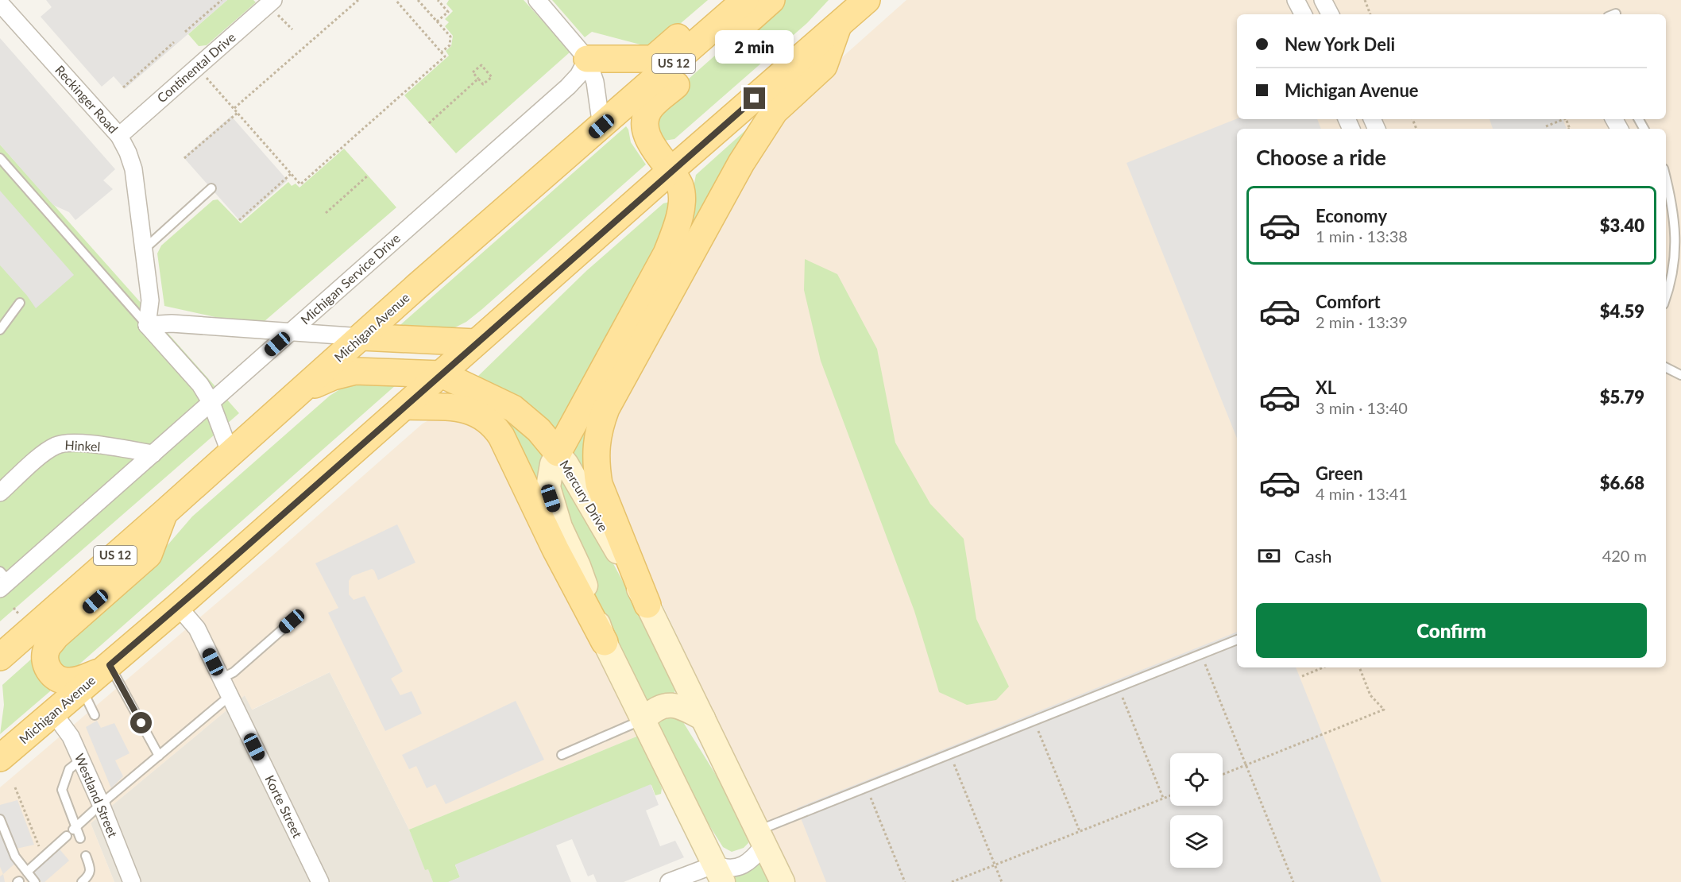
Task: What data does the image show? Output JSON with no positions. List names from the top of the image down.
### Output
{
  "streets": {
    "main road": ["US 12", "Michigan Avenue"],
    "street": [
      "Continental Drive",
      "Reckinger Road",
      "Michigan Service Drive",
      "Hinkel",
      "Mercury Drive",
      "Westland Street",
      "Korte Street"
    ]
  },
  "crossings": [
    ["Continental Drive", "Reckinger Road"],
    ["Michigan Service Drive", "Hinkel"],
    ["Michigan Avenue", "Westland Street"],
    ["Michigan Avenue", "Korte Street"]
  ],
  "page": {
    "banner": ["New York Deli", "Michigan Avenue"],
    "bubble": "2 min",
    "heading": "Choose a ride",
    "list": [
      {
        "name": "Economy",
        "note": "1 min · 13:38",
        "value": "$3.40"
      },
      {
        "name": "Comfort",
        "note": "2 min · 13:39",
        "value": "$4.59"
      },
      {
        "name": "XL",
        "note": "3 min · 13:40",
        "value": "$5.79"
      },
      {
        "name": "Green",
        "note": "4 min · 13:41",
        "value": "$6.68"
      }
    ],
    "pay": ["Cash", "420 m"],
    "buttons": "Confirm"
  }
}
